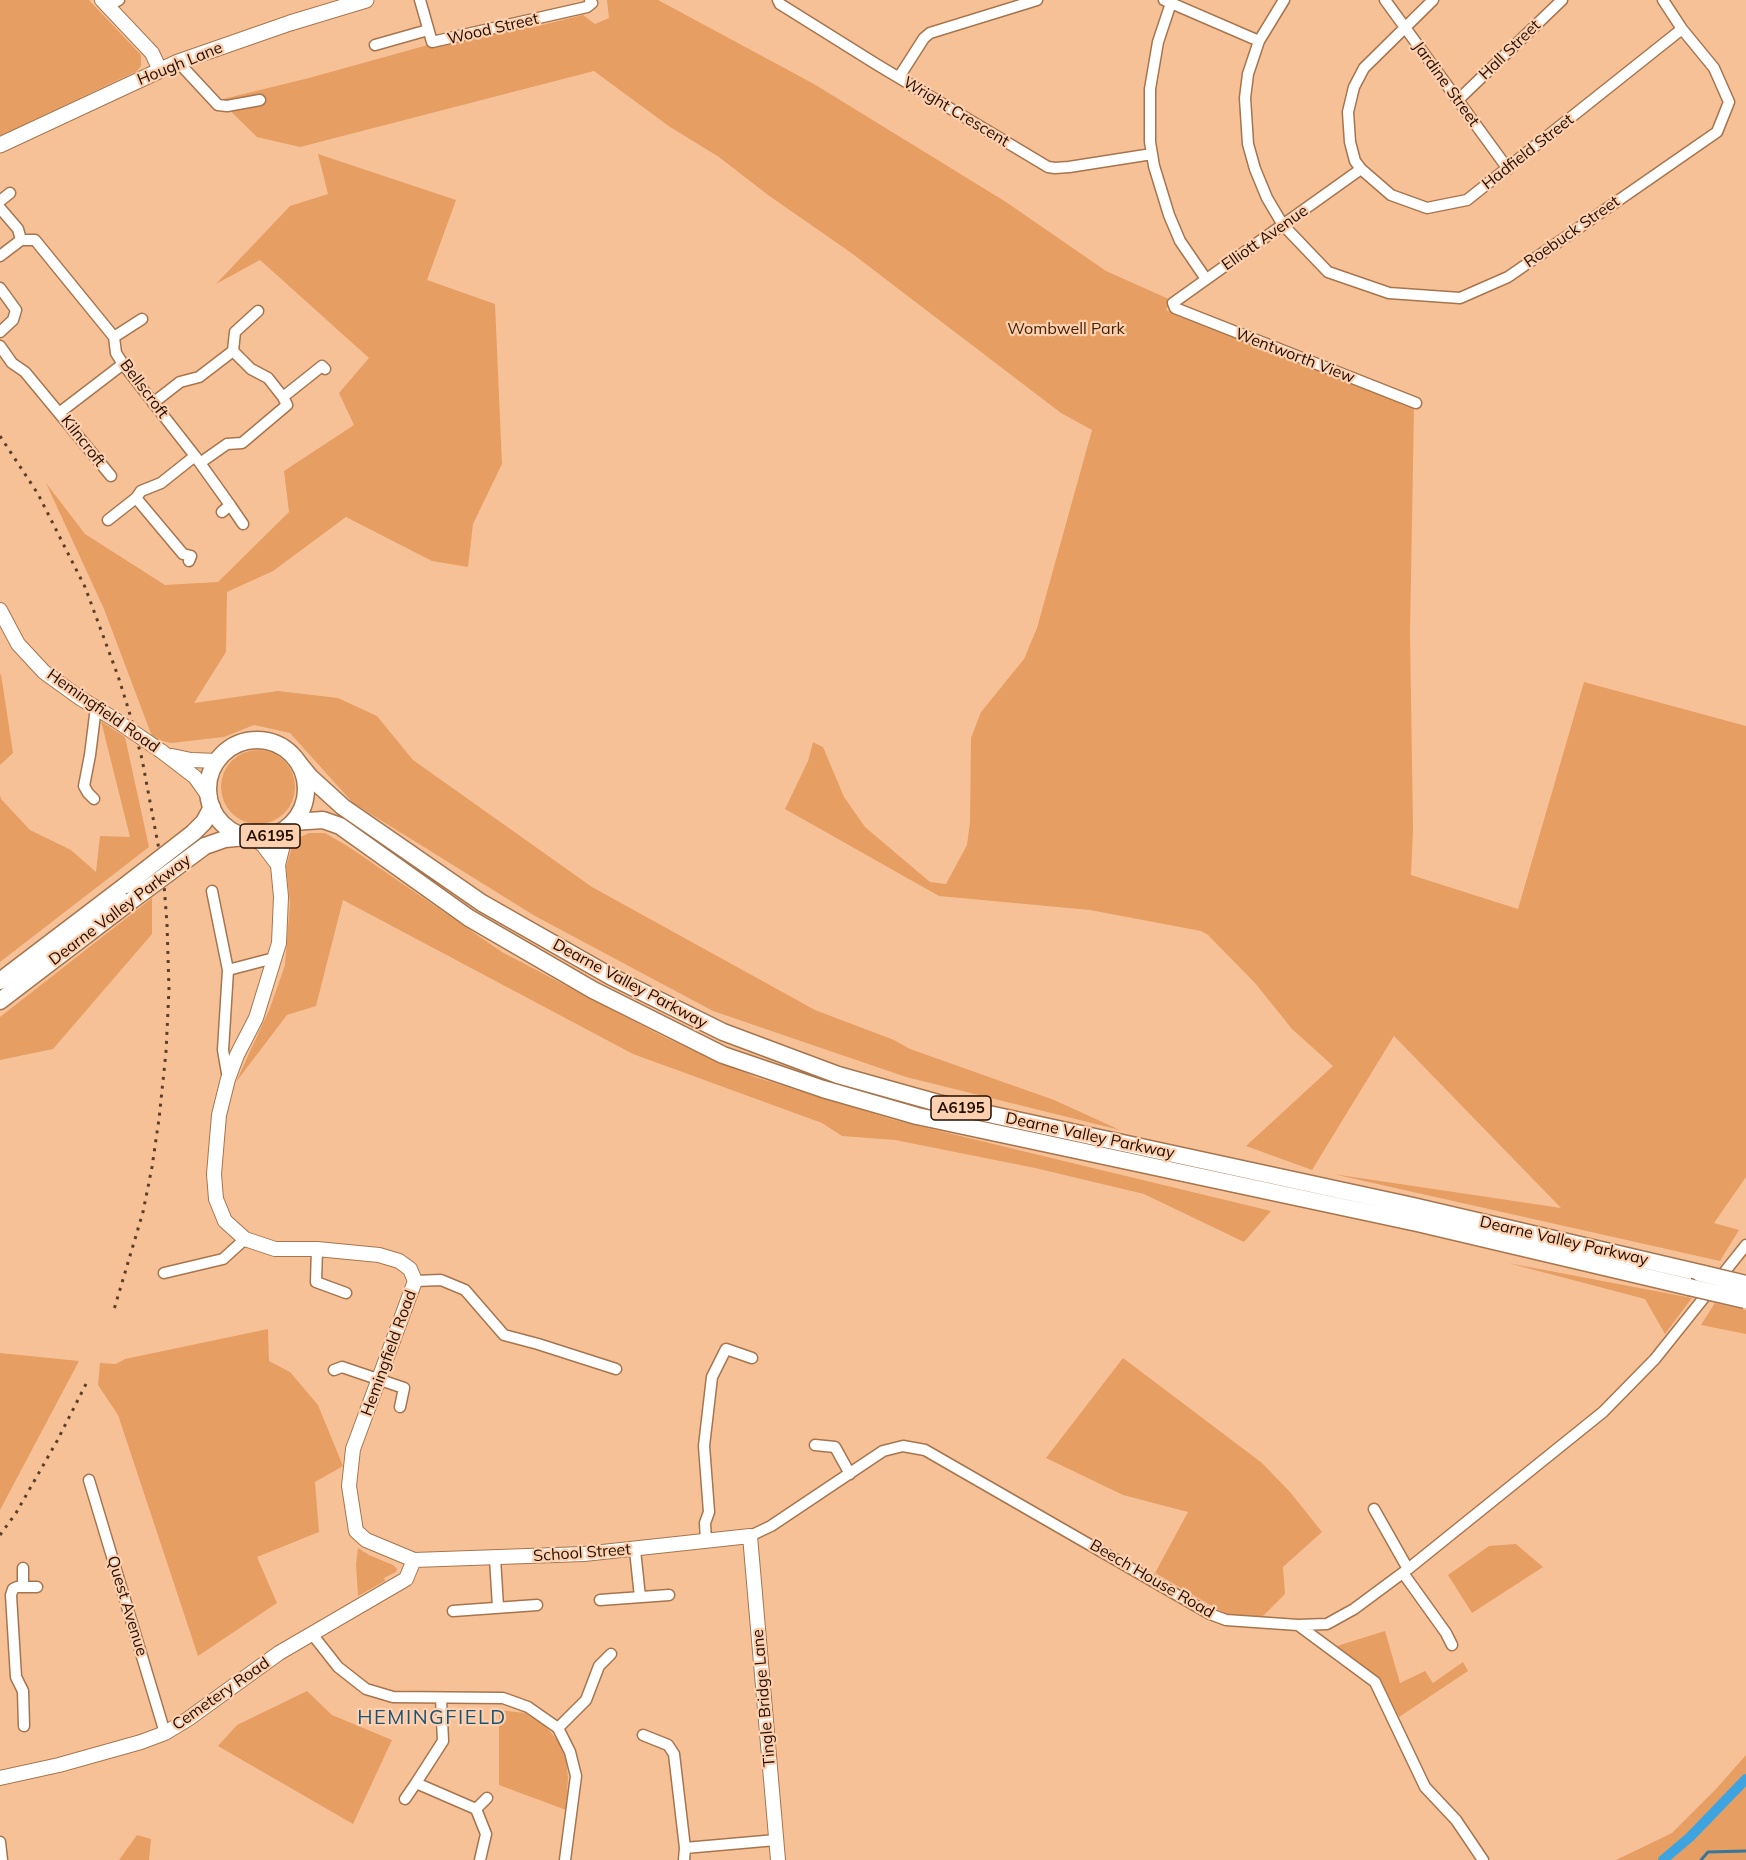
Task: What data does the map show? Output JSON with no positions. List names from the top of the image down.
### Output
{
  "streets": {
    "highway": ["A6195", "Dearne Valley Parkway"],
    "main road": ["Hough Lane"],
    "street": [
      "Wood Street",
      "Hall Street",
      "Jardine Street",
      "Wright Crescent",
      "Hadfield Street",
      "Roebuck Street",
      "Elliott Avenue",
      "Wentworth View",
      "Bellscroft",
      "Kilncroft",
      "Hemingfield Road",
      "School Street",
      "Beech House Road",
      "Quest Avenue",
      "Cemetery Road",
      "Tingle Bridge Lane"
    ]
  },
  "crossings": [
    ["Hall Street", "Jardine Street"],
    ["Jardine Street", "Hadfield Street"],
    ["Hadfield Street", "Roebuck Street"],
    ["Hadfield Street", "Elliott Avenue"],
    ["Roebuck Street", "Elliott Avenue"],
    ["Elliott Avenue", "Wentworth View"],
    ["Bellscroft", "Kilncroft"],
    ["Hemingfield Road", "A6195"],
    ["Hemingfield Road", "Dearne Valley Parkway"],
    ["Hemingfield Road", "School Street"],
    ["Hemingfield Road", "Cemetery Road"],
    ["A6195", "Dearne Valley Parkway"],
    ["School Street", "Beech House Road"],
    ["School Street", "Cemetery Road"],
    ["School Street", "Tingle Bridge Lane"],
    ["Beech House Road", "Tingle Bridge Lane"],
    ["Quest Avenue", "Cemetery Road"]
  ],
  "districts": ["HEMINGFIELD"],
  "parks": ["Wombwell Park"]
}
